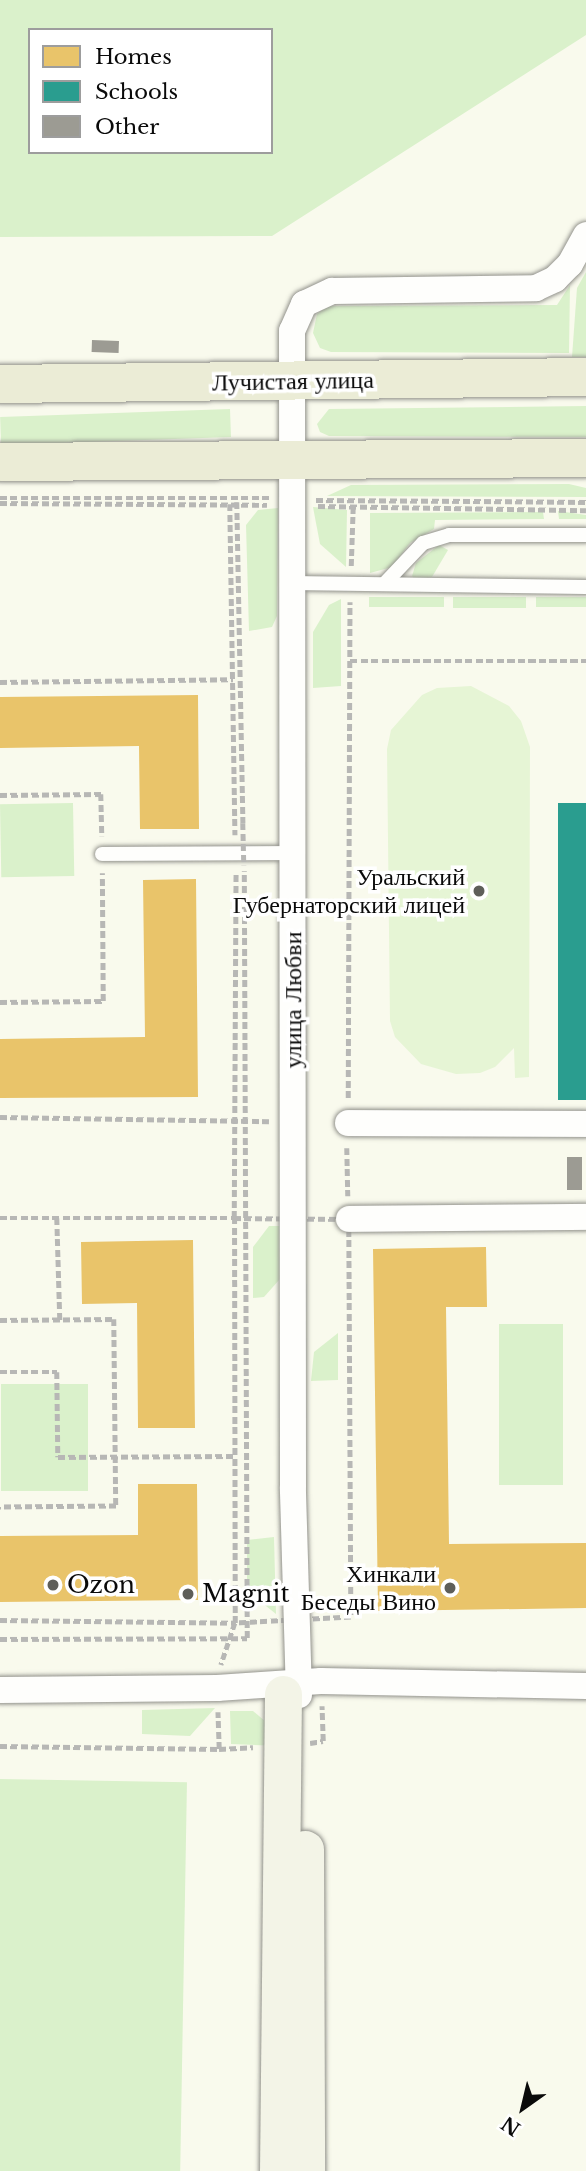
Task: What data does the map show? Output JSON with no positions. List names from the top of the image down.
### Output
{
  "streets": {
    "main road": ["Лучистая улица"],
    "street": ["улица Любви"]
  },
  "crossings": [
    ["Лучистая улица", "улица Любви"]
  ],
  "places": [
    "Уральский Губернаторский лицей",
    "Ozon",
    "Хинкали Беседы Вино",
    "Magnit"
  ],
  "legend": ["Homes", "Schools", "Other"],
  "north": "bottom left"
}
